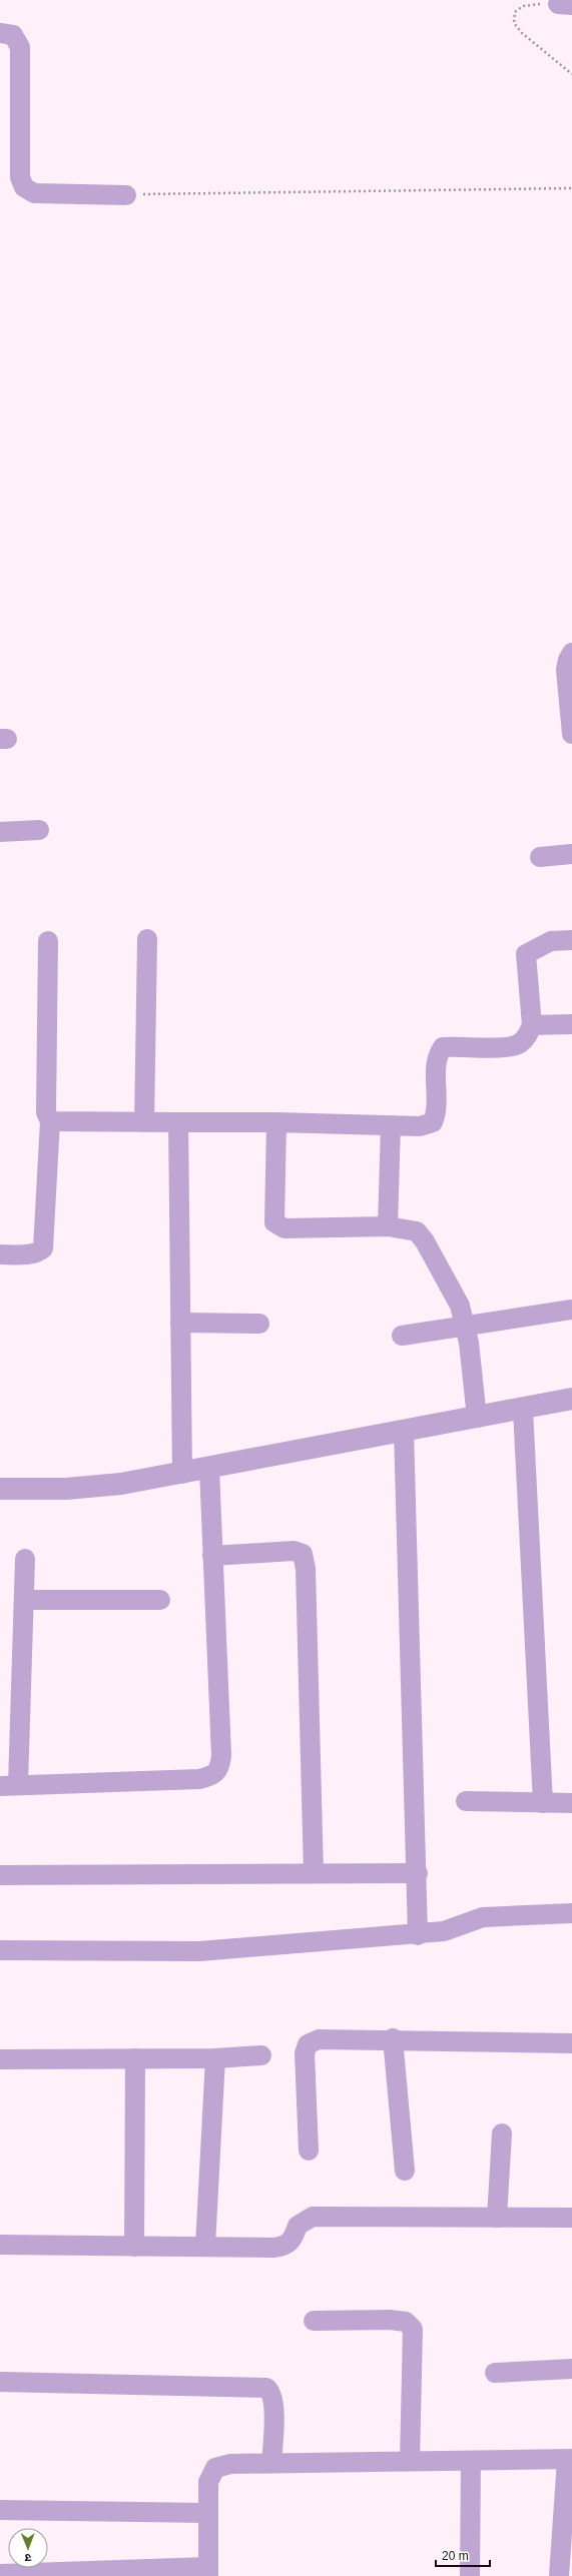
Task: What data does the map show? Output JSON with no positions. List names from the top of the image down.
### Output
{
  "scale_bar": "20 m",
  "north": "bottom"
}
